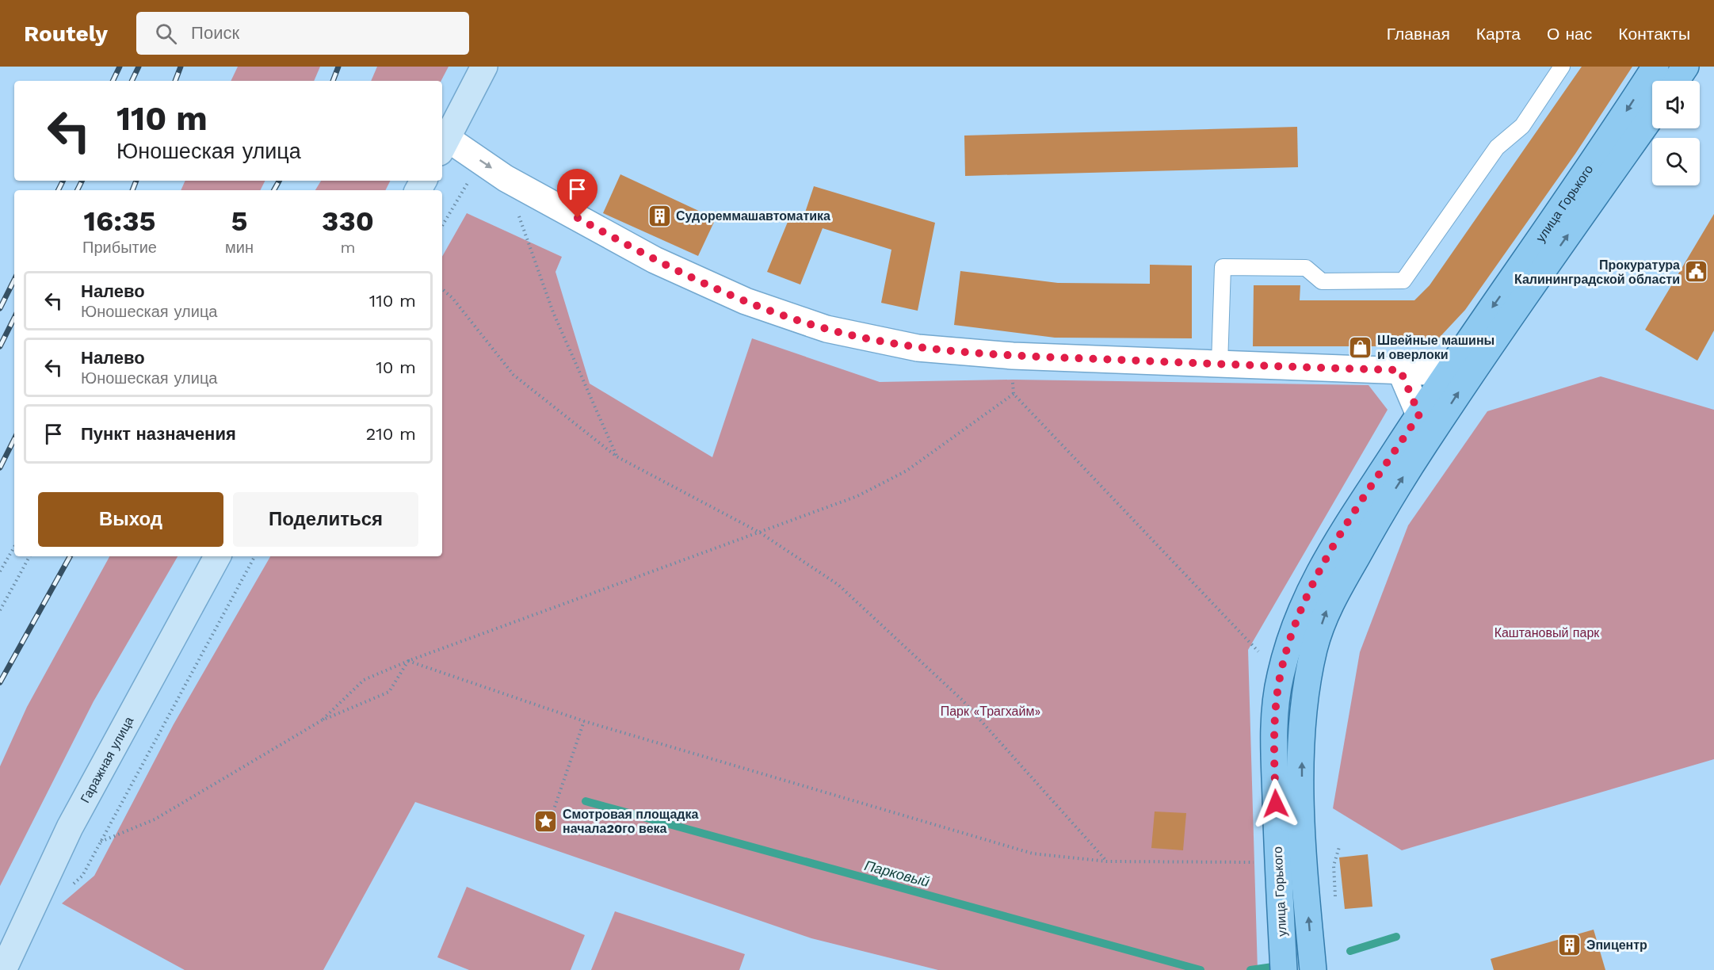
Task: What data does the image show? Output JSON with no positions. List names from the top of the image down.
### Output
{
  "streets": {
    "main road": ["улица Горького", "Гаражная улица"]
  },
  "water": ["Парковый"],
  "parks": ["Каштановый парк", "Парк «Трагхайм»"],
  "places": {
    "building": ["Судореммашавтоматика", "Эпицентр"],
    "public building": ["Прокуратура Калининградской области"],
    "shop": ["Швейные машины и оверлоки"],
    "place": ["Смотровая площадка начала20го века"]
  },
  "page": {
    "header": "Routely",
    "search": "Поиск",
    "nav": [
      "Главная",
      "Карта",
      "О нас",
      "Контакты"
    ],
    "turn": ["110 m", "Юношеская улица"],
    "eta": [
      "16:35",
      "Прибытие",
      "5",
      "мин",
      "330",
      "m"
    ],
    "list": [
      {
        "name": "Налево",
        "note": "Юношеская улица",
        "value": "110 m"
      },
      {
        "name": "Налево",
        "note": "Юношеская улица",
        "value": "10 m"
      },
      {
        "name": "Пункт назначения",
        "value": "210 m"
      }
    ],
    "buttons": ["Выход", "Поделиться"]
  }
}
